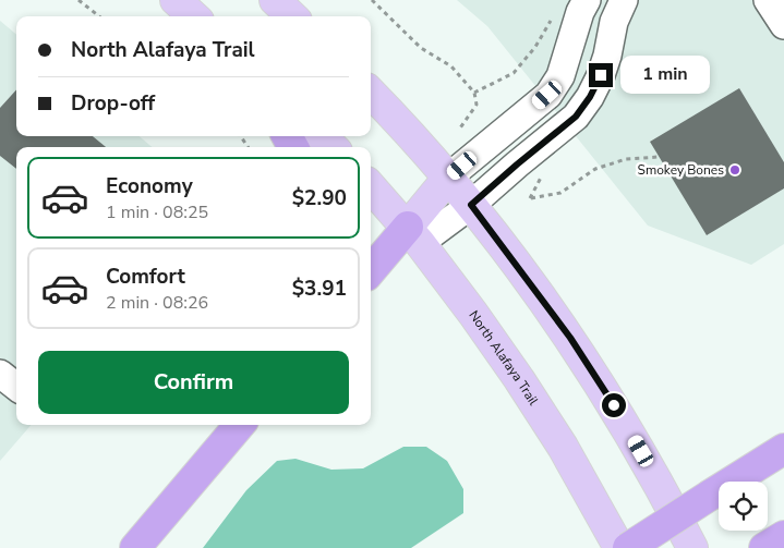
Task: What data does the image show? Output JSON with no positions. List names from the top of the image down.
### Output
{
  "streets": {
    "main road": ["North Alafaya Trail"]
  },
  "places": ["Smokey Bones"],
  "page": {
    "banner": ["North Alafaya Trail", "Drop-off"],
    "bubble": "1 min",
    "list": [
      {
        "name": "Economy",
        "note": "1 min · 08:25",
        "value": "$2.90"
      },
      {
        "name": "Comfort",
        "note": "2 min · 08:26",
        "value": "$3.91"
      }
    ],
    "buttons": "Confirm"
  }
}
